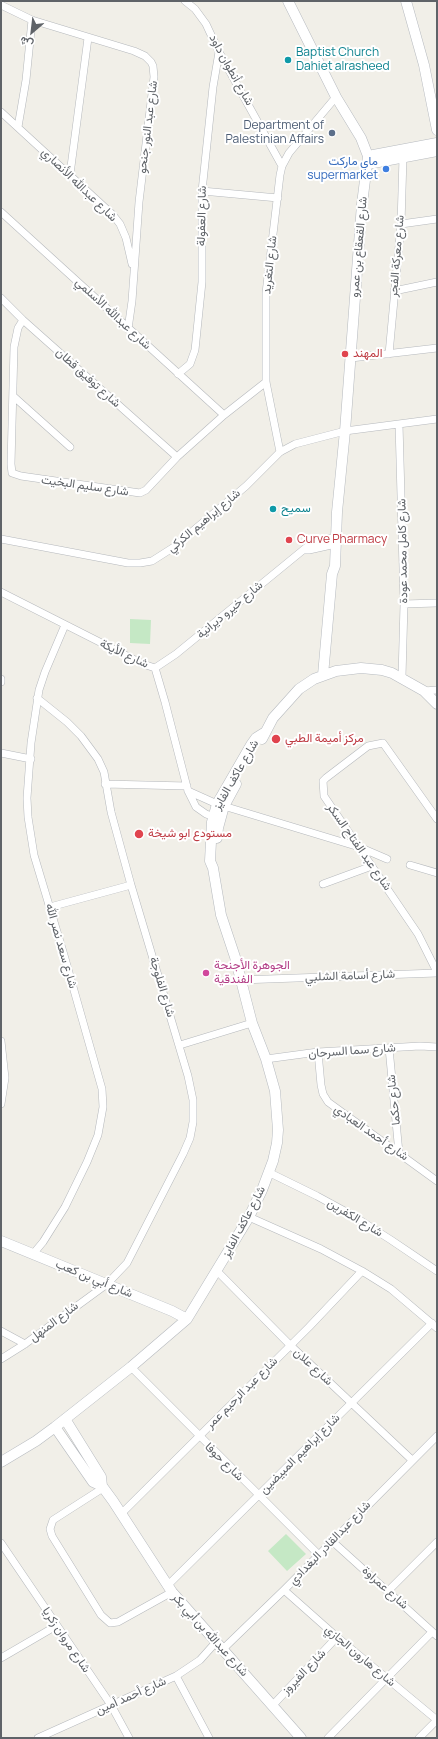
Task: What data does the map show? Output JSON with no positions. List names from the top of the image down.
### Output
{
  "streets": {
    "street": [
      "شارع أنطوان داود",
      "شارع عبد النور جنحو",
      "شارع عبدالله الأنصاري",
      "شارع العفولة",
      "شارع القعقاع بن عمرو",
      "شارع معركة الفجر",
      "شارع التغريد",
      "شارع عبدالله الأسلمي",
      "شارع توفيق قطان",
      "شارع سليم البخيت",
      "شارع إبراهيم الكركي",
      "شارع كامل محمد عودة",
      "شارع خيرو ديرانية",
      "شارع الأيكة",
      "شارع عاكف الفايز",
      "شارع عبد الفتاح السكر",
      "شارع سعد نصر الله",
      "شارع أسامة الشلبي",
      "شارع الفلوجة",
      "شارع سما السرحان",
      "شارع حكما",
      "شارع أحمد العبادي",
      "شارع الكفرين",
      "شارع أبي بن كعب",
      "شارع المنهل",
      "شارع علان",
      "شارع عبد الرحيم عمر",
      "شارع إبراهيم المبيضين",
      "شارع حوفا",
      "شارع عبدالقادر البغدادي",
      "شارع عمراوة",
      "شارع عبدالله بن أبي بكر",
      "شارع مروان زكريا",
      "شارع هارون الجازي",
      "شارع الفيروز",
      "شارع أحمد أمين"
    ]
  },
  "crossings": [
    ["شارع أنطوان داود", "شارع العفولة"],
    ["شارع أنطوان داود", "شارع التغريد"],
    ["شارع عبد النور جنحو", "شارع عبدالله الأنصاري"],
    ["شارع عبد النور جنحو", "شارع عبدالله الأسلمي"],
    ["شارع العفولة", "شارع عبدالله الأسلمي"],
    ["شارع القعقاع بن عمرو", "شارع التغريد"],
    ["شارع القعقاع بن عمرو", "شارع إبراهيم الكركي"],
    ["شارع القعقاع بن عمرو", "شارع خيرو ديرانية"],
    ["شارع القعقاع بن عمرو", "شارع عاكف الفايز"],
    ["شارع التغريد", "شارع سليم البخيت"],
    ["شارع التغريد", "شارع إبراهيم الكركي"],
    ["شارع عبدالله الأسلمي", "شارع سليم البخيت"],
    ["شارع توفيق قطان", "شارع سليم البخيت"],
    ["شارع إبراهيم الكركي", "شارع كامل محمد عودة"],
    ["شارع كامل محمد عودة", "شارع عاكف الفايز"],
    ["شارع خيرو ديرانية", "شارع الأيكة"],
    ["شارع الأيكة", "شارع عاكف الفايز"],
    ["شارع الأيكة", "شارع سعد نصر الله"],
    ["شارع عاكف الفايز", "شارع أسامة الشلبي"],
    ["شارع عاكف الفايز", "شارع سما السرحان"],
    ["شارع عاكف الفايز", "شارع الكفرين"],
    ["شارع عاكف الفايز", "شارع أبي بن كعب"],
    ["شارع عاكف الفايز", "شارع علان"],
    ["شارع عاكف الفايز", "شارع حوفا"],
    ["شارع عاكف الفايز", "شارع عبدالله بن أبي بكر"],
    ["شارع عبد الفتاح السكر", "شارع أسامة الشلبي"],
    ["شارع سعد نصر الله", "شارع الفلوجة"],
    ["شارع سعد نصر الله", "شارع أبي بن كعب"],
    ["شارع الفلوجة", "شارع أبي بن كعب"],
    ["شارع الفلوجة", "شارع المنهل"],
    ["شارع سما السرحان", "شارع حكما"],
    ["شارع سما السرحان", "شارع أحمد العبادي"],
    ["شارع حكما", "شارع أحمد العبادي"],
    ["شارع أبي بن كعب", "شارع المنهل"],
    ["شارع علان", "شارع عبد الرحيم عمر"],
    ["شارع علان", "شارع إبراهيم المبيضين"],
    ["شارع علان", "شارع عبدالقادر البغدادي"],
    ["شارع عبد الرحيم عمر", "شارع حوفا"],
    ["شارع عبد الرحيم عمر", "شارع عبدالله بن أبي بكر"],
    ["شارع إبراهيم المبيضين", "شارع حوفا"],
    ["شارع إبراهيم المبيضين", "شارع عبدالله بن أبي بكر"],
    ["شارع حوفا", "شارع عبدالقادر البغدادي"],
    ["شارع عبدالقادر البغدادي", "شارع عمراوة"],
    ["شارع عبدالقادر البغدادي", "شارع عبدالله بن أبي بكر"],
    ["شارع عبدالقادر البغدادي", "شارع هارون الجازي"],
    ["شارع عبدالقادر البغدادي", "شارع أحمد أمين"],
    ["شارع عبدالله بن أبي بكر", "شارع الفيروز"],
    ["شارع عبدالله بن أبي بكر", "شارع أحمد أمين"],
    ["شارع مروان زكريا", "شارع أحمد أمين"],
    ["شارع هارون الجازي", "شارع الفيروز"]
  ],
  "places": [
    "Baptist Church Dahiet alrasheed",
    "Department of Palestinian Affairs",
    "ماي ماركت supermarket",
    "المهند",
    "سميح",
    "Curve Pharmacy",
    "مركز أميمة الطبي",
    "مستودع ابو شيخة",
    "الجوهرة الأجنحة الفندقية"
  ],
  "north": "bottom left"
}
